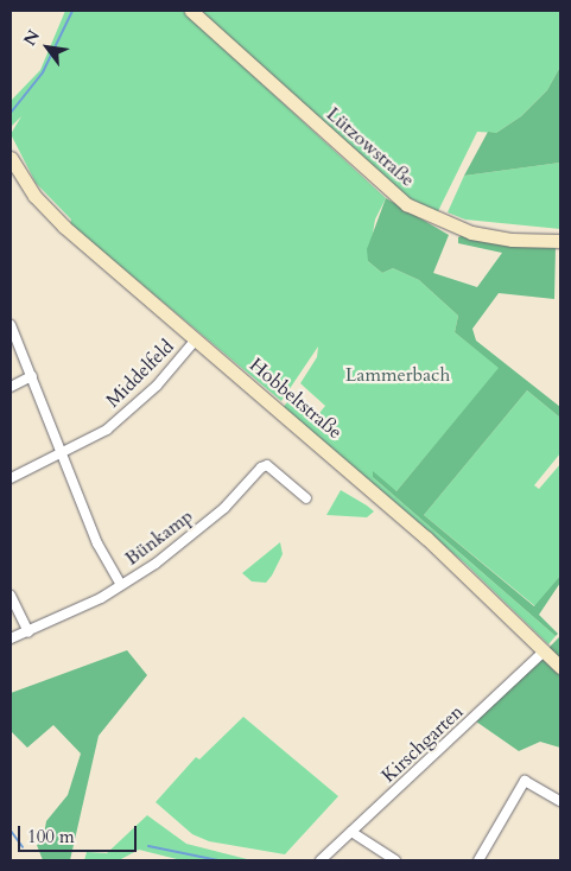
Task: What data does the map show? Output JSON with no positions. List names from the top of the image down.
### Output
{
  "streets": {
    "street": [
      "Lützowstraße",
      "Middelfeld",
      "Hobbeltstraße",
      "Bünkamp",
      "Kirschgarten"
    ]
  },
  "crossings": [
    ["Middelfeld", "Hobbeltstraße"],
    ["Hobbeltstraße", "Kirschgarten"]
  ],
  "parks": ["Lammerbach"],
  "scale_bar": "100 m",
  "north": "top left"
}
